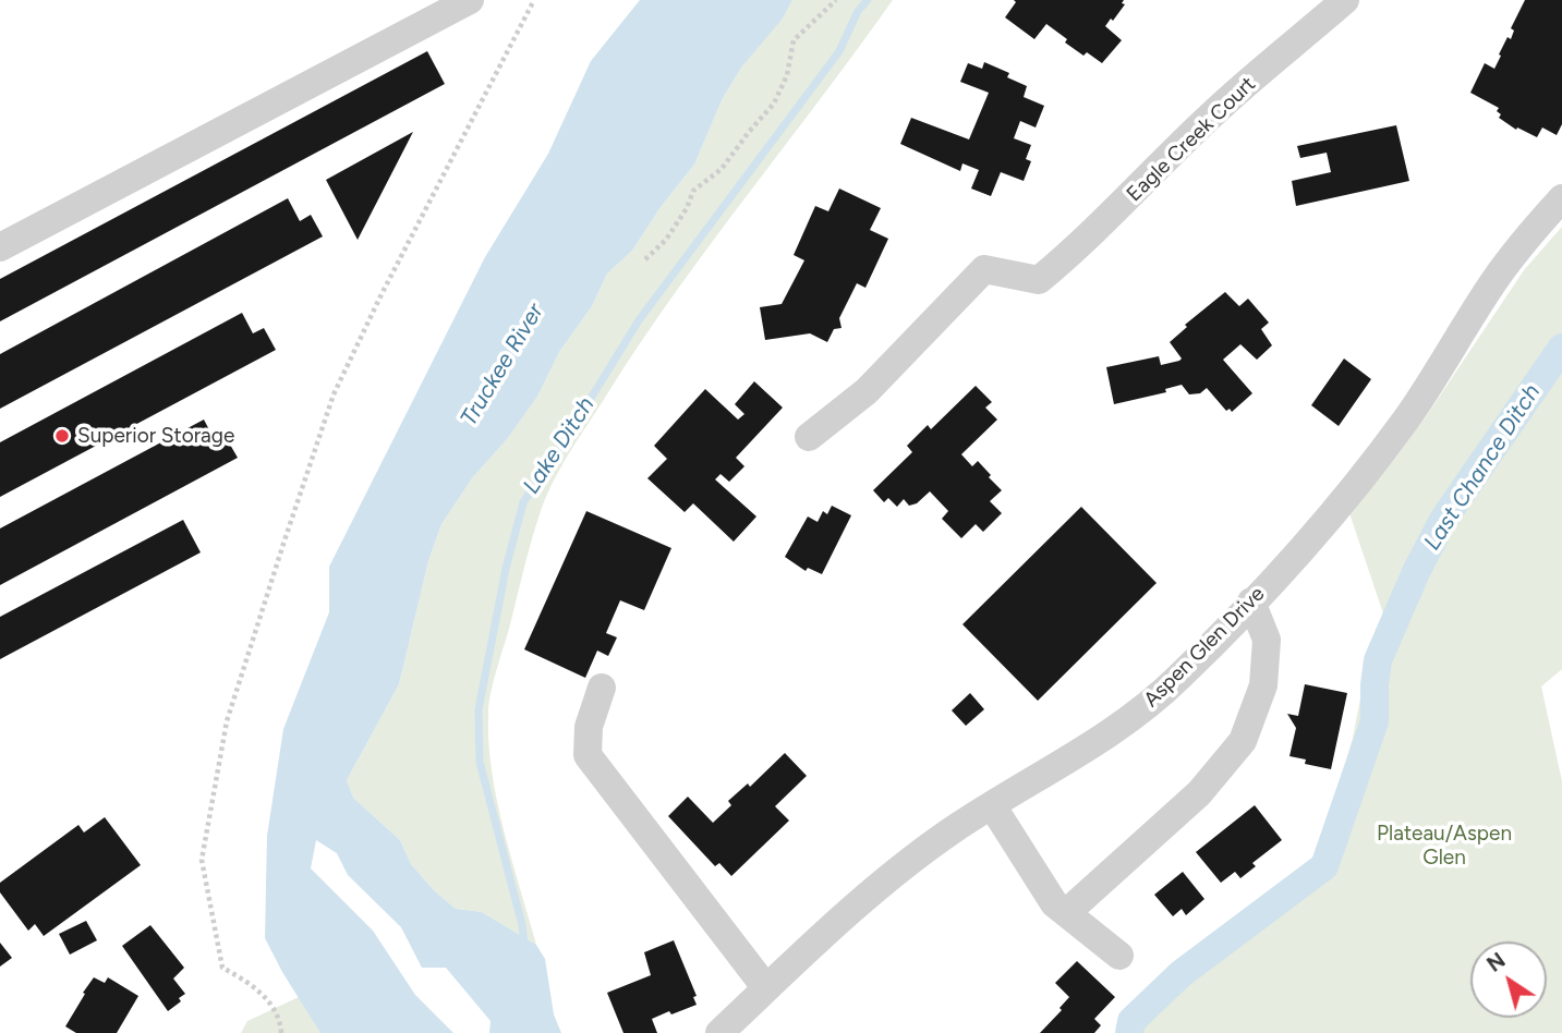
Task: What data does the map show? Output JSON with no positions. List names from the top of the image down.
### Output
{
  "streets": {
    "street": ["Eagle Creek Court", "Aspen Glen Drive"]
  },
  "water": ["Truckee River", "Lake Ditch", "Last Chance Ditch"],
  "parks": ["Plateau/Aspen Glen"],
  "places": ["Superior Storage"],
  "north": "top left"
}
